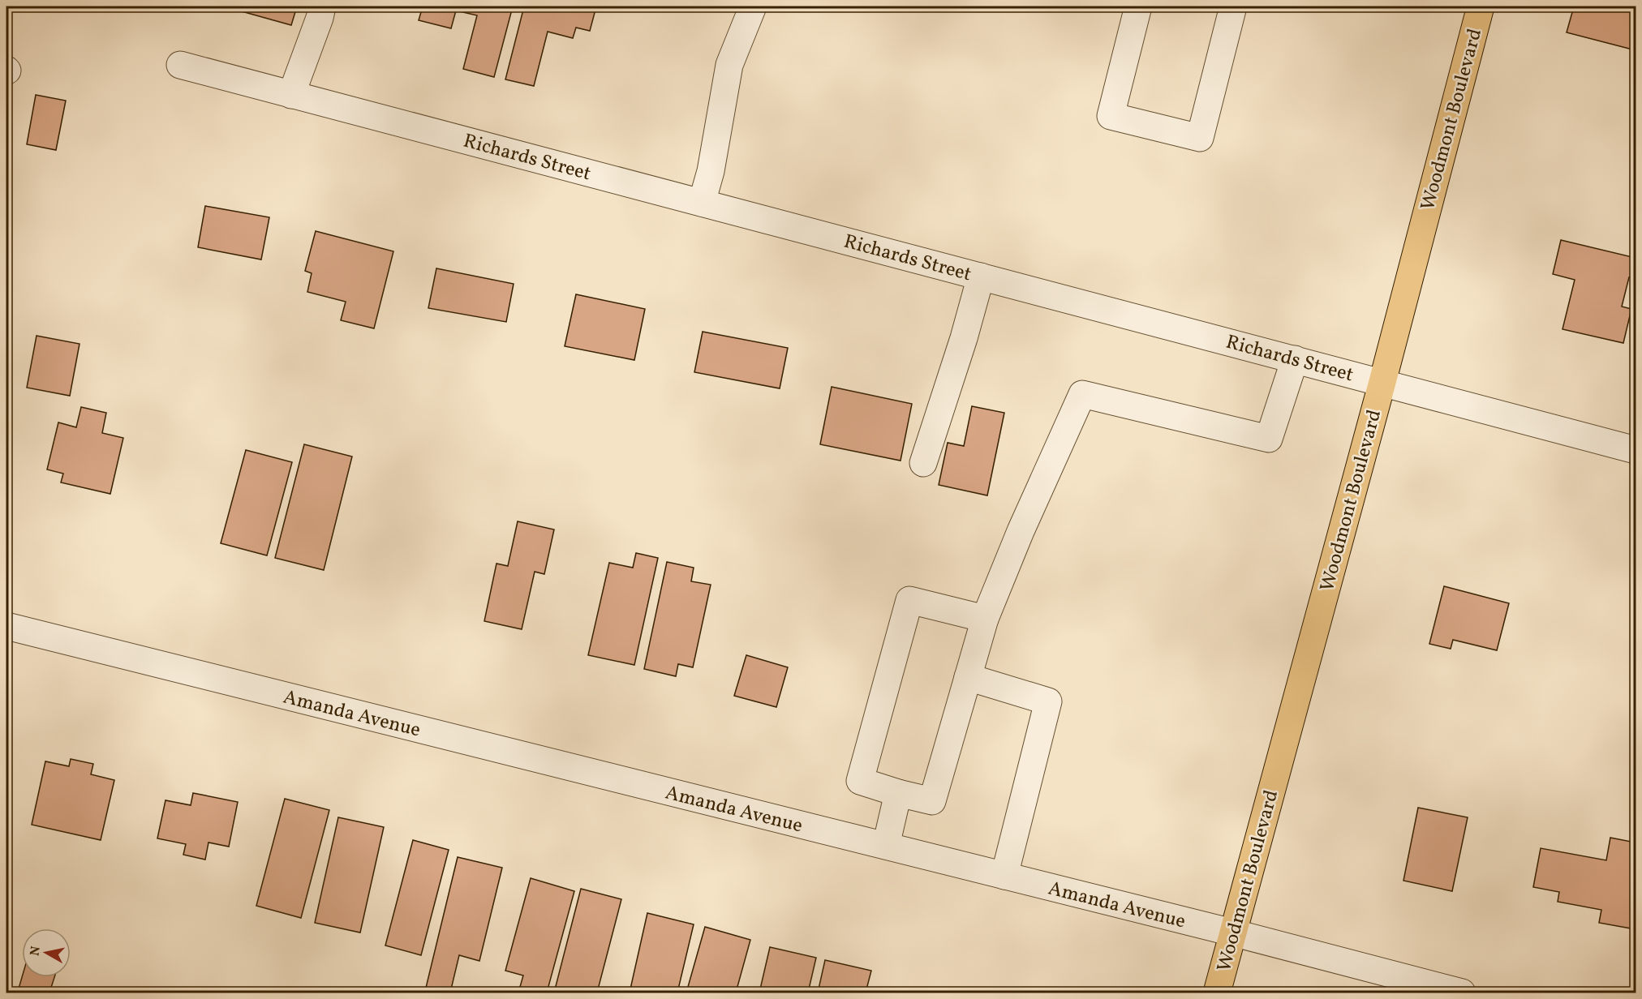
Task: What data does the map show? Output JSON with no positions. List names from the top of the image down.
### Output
{
  "streets": {
    "main road": ["Woodmont Boulevard"],
    "street": ["Richards Street", "Amanda Avenue"]
  },
  "crossings": [
    ["Woodmont Boulevard", "Richards Street"],
    ["Woodmont Boulevard", "Amanda Avenue"]
  ],
  "north": "left"
}
